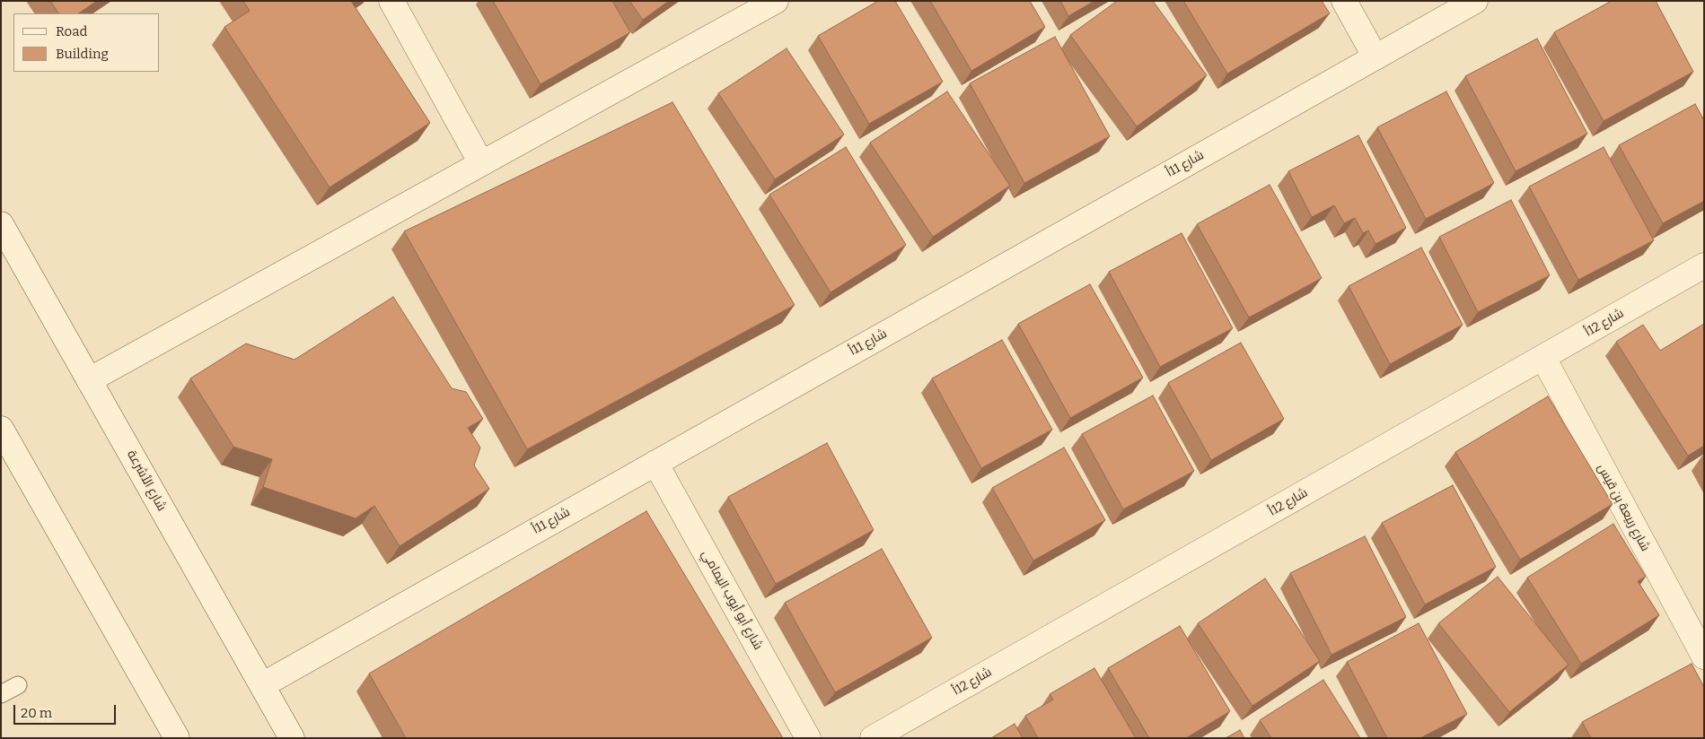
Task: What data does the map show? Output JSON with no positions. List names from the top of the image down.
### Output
{
  "streets": {
    "street": [
      "شارع 11أ",
      "شارع 12أ",
      "شارع الأشرعة",
      "شارع ربيعة بن قيس",
      "شارع أبو أيوب اليمامي"
    ]
  },
  "crossings": [
    ["شارع 11أ", "شارع الأشرعة"],
    ["شارع 11أ", "شارع أبو أيوب اليمامي"],
    ["شارع 12أ", "شارع ربيعة بن قيس"]
  ],
  "legend": ["Road", "Building"],
  "scale_bar": "20 m"
}
